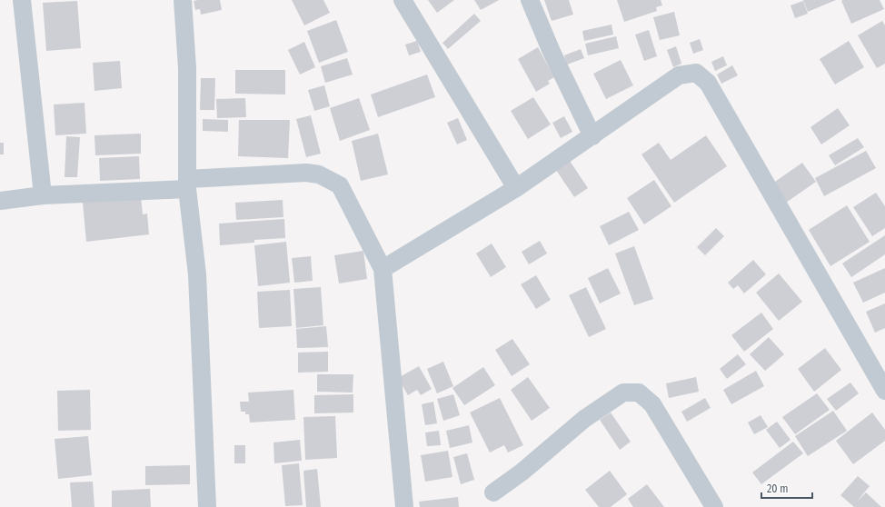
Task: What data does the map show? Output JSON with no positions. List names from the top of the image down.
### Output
{
  "scale_bar": "20 m"
}
